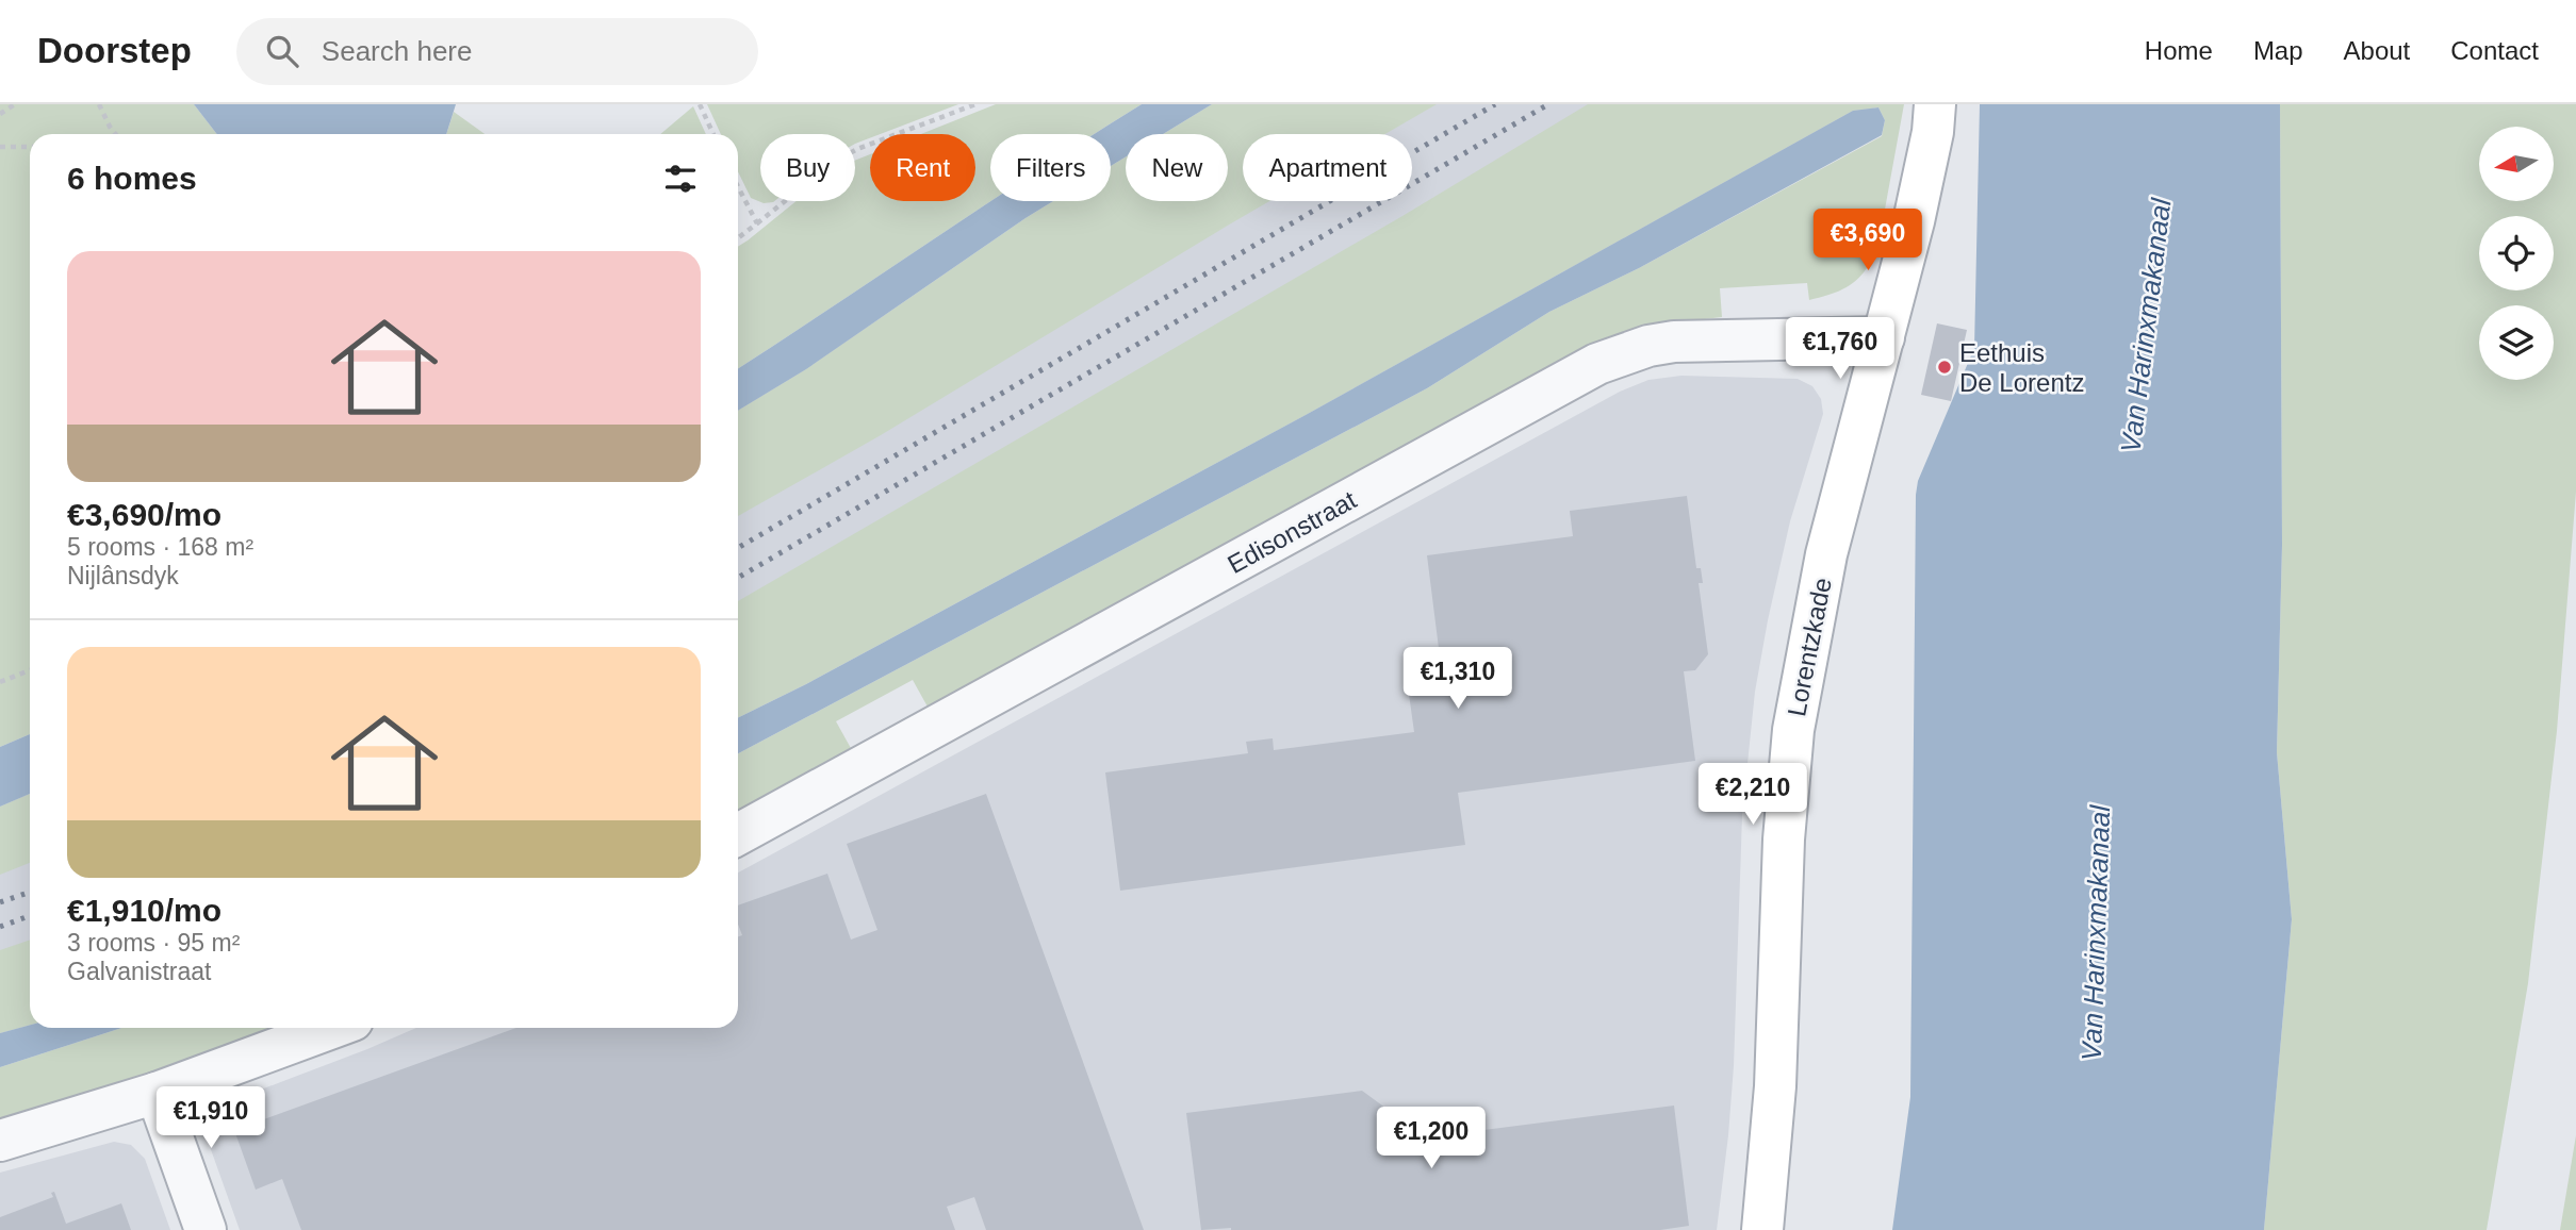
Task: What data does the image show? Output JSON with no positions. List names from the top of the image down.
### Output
{
  "streets": {
    "street": ["Edisonstraat", "Lorentzkade"]
  },
  "crossings": [
    ["Edisonstraat", "Lorentzkade"]
  ],
  "water": ["Van Harinxmakanaal"],
  "places": ["Eethuis De Lorentz"],
  "north": "left",
  "page": {
    "header": "Doorstep",
    "search": "Search here",
    "nav": [
      "Home",
      "Map",
      "About",
      "Contact"
    ],
    "chip": [
      "Buy",
      "Rent",
      "Filters",
      "New",
      "Apartment"
    ],
    "heading": "6 homes",
    "price": [
      "€3,690",
      "€1,760",
      "€1,310",
      "€2,210",
      "€1,910",
      "€1,200"
    ],
    "list": [
      {
        "name": "€3,690/mo",
        "note": "5 rooms · 168 m² · Nijlânsdyk"
      },
      {
        "name": "€1,910/mo",
        "note": "3 rooms · 95 m² · Galvanistraat"
      }
    ]
  }
}
